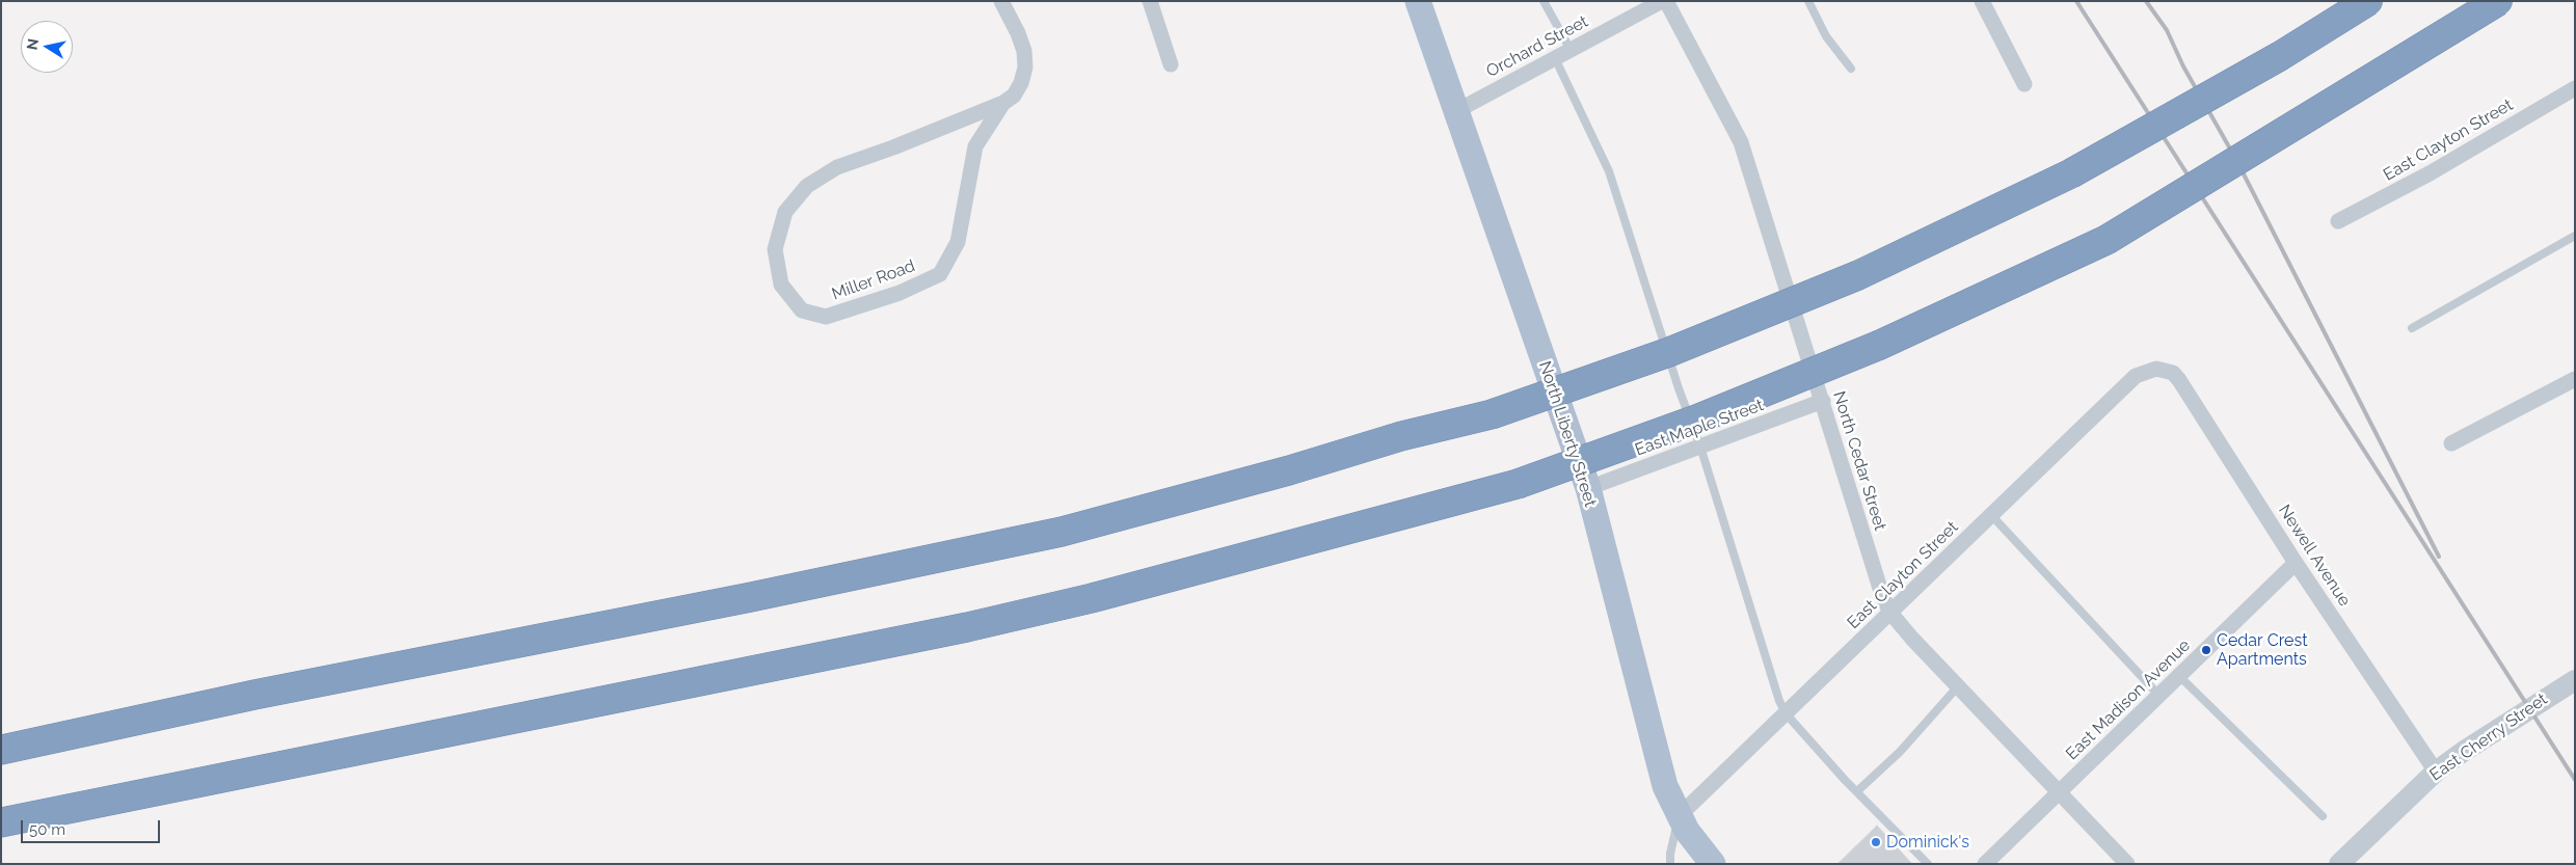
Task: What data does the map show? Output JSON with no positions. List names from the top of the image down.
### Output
{
  "streets": {
    "main road": ["North Liberty Street"],
    "street": [
      "Orchard Street",
      "East Clayton Street",
      "Miller Road",
      "East Maple Street",
      "North Cedar Street",
      "Newell Avenue",
      "East Madison Avenue",
      "East Cherry Street"
    ]
  },
  "crossings": [
    ["Orchard Street", "North Liberty Street"],
    ["Orchard Street", "North Cedar Street"],
    ["East Clayton Street", "North Liberty Street"],
    ["East Clayton Street", "North Cedar Street"],
    ["East Clayton Street", "Newell Avenue"],
    ["East Maple Street", "North Liberty Street"],
    ["East Maple Street", "North Cedar Street"],
    ["North Cedar Street", "East Madison Avenue"],
    ["Newell Avenue", "East Madison Avenue"],
    ["Newell Avenue", "East Cherry Street"]
  ],
  "places": ["Cedar Crest Apartments", "Dominick's"],
  "scale_bar": "50 m",
  "north": "left"
}
